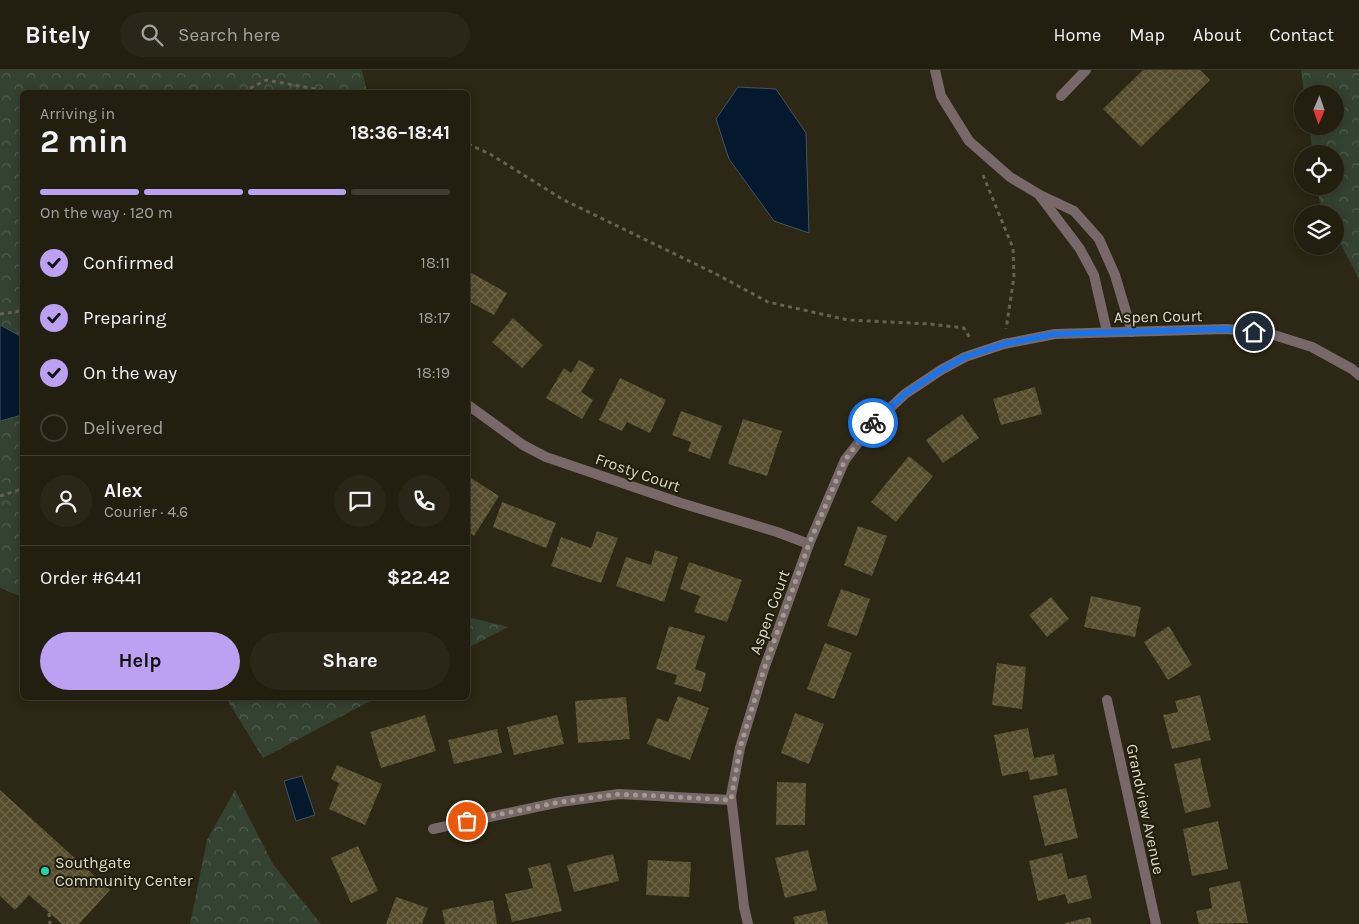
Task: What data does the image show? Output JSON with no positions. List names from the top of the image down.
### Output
{
  "streets": {
    "street": ["Aspen Court", "Frosty Court", "Grandview Avenue"]
  },
  "crossings": [
    ["Aspen Court", "Frosty Court"]
  ],
  "places": ["Southgate Community Center"],
  "north": "bottom",
  "page": {
    "header": "Bitely",
    "search": "Search here",
    "nav": [
      "Home",
      "Map",
      "About",
      "Contact"
    ],
    "heading": ["2 min", "Arriving in", "18:36–18:41"],
    "panel": [
      "Alex",
      "Courier · 4.6",
      "Order #6441",
      "$22.42"
    ],
    "bar": "On the way · 120 m",
    "list": [
      ["Confirmed", "18:11"],
      ["Preparing", "18:17"],
      ["On the way", "18:19"],
      "Delivered"
    ],
    "buttons": ["Help", "Share"]
  }
}
